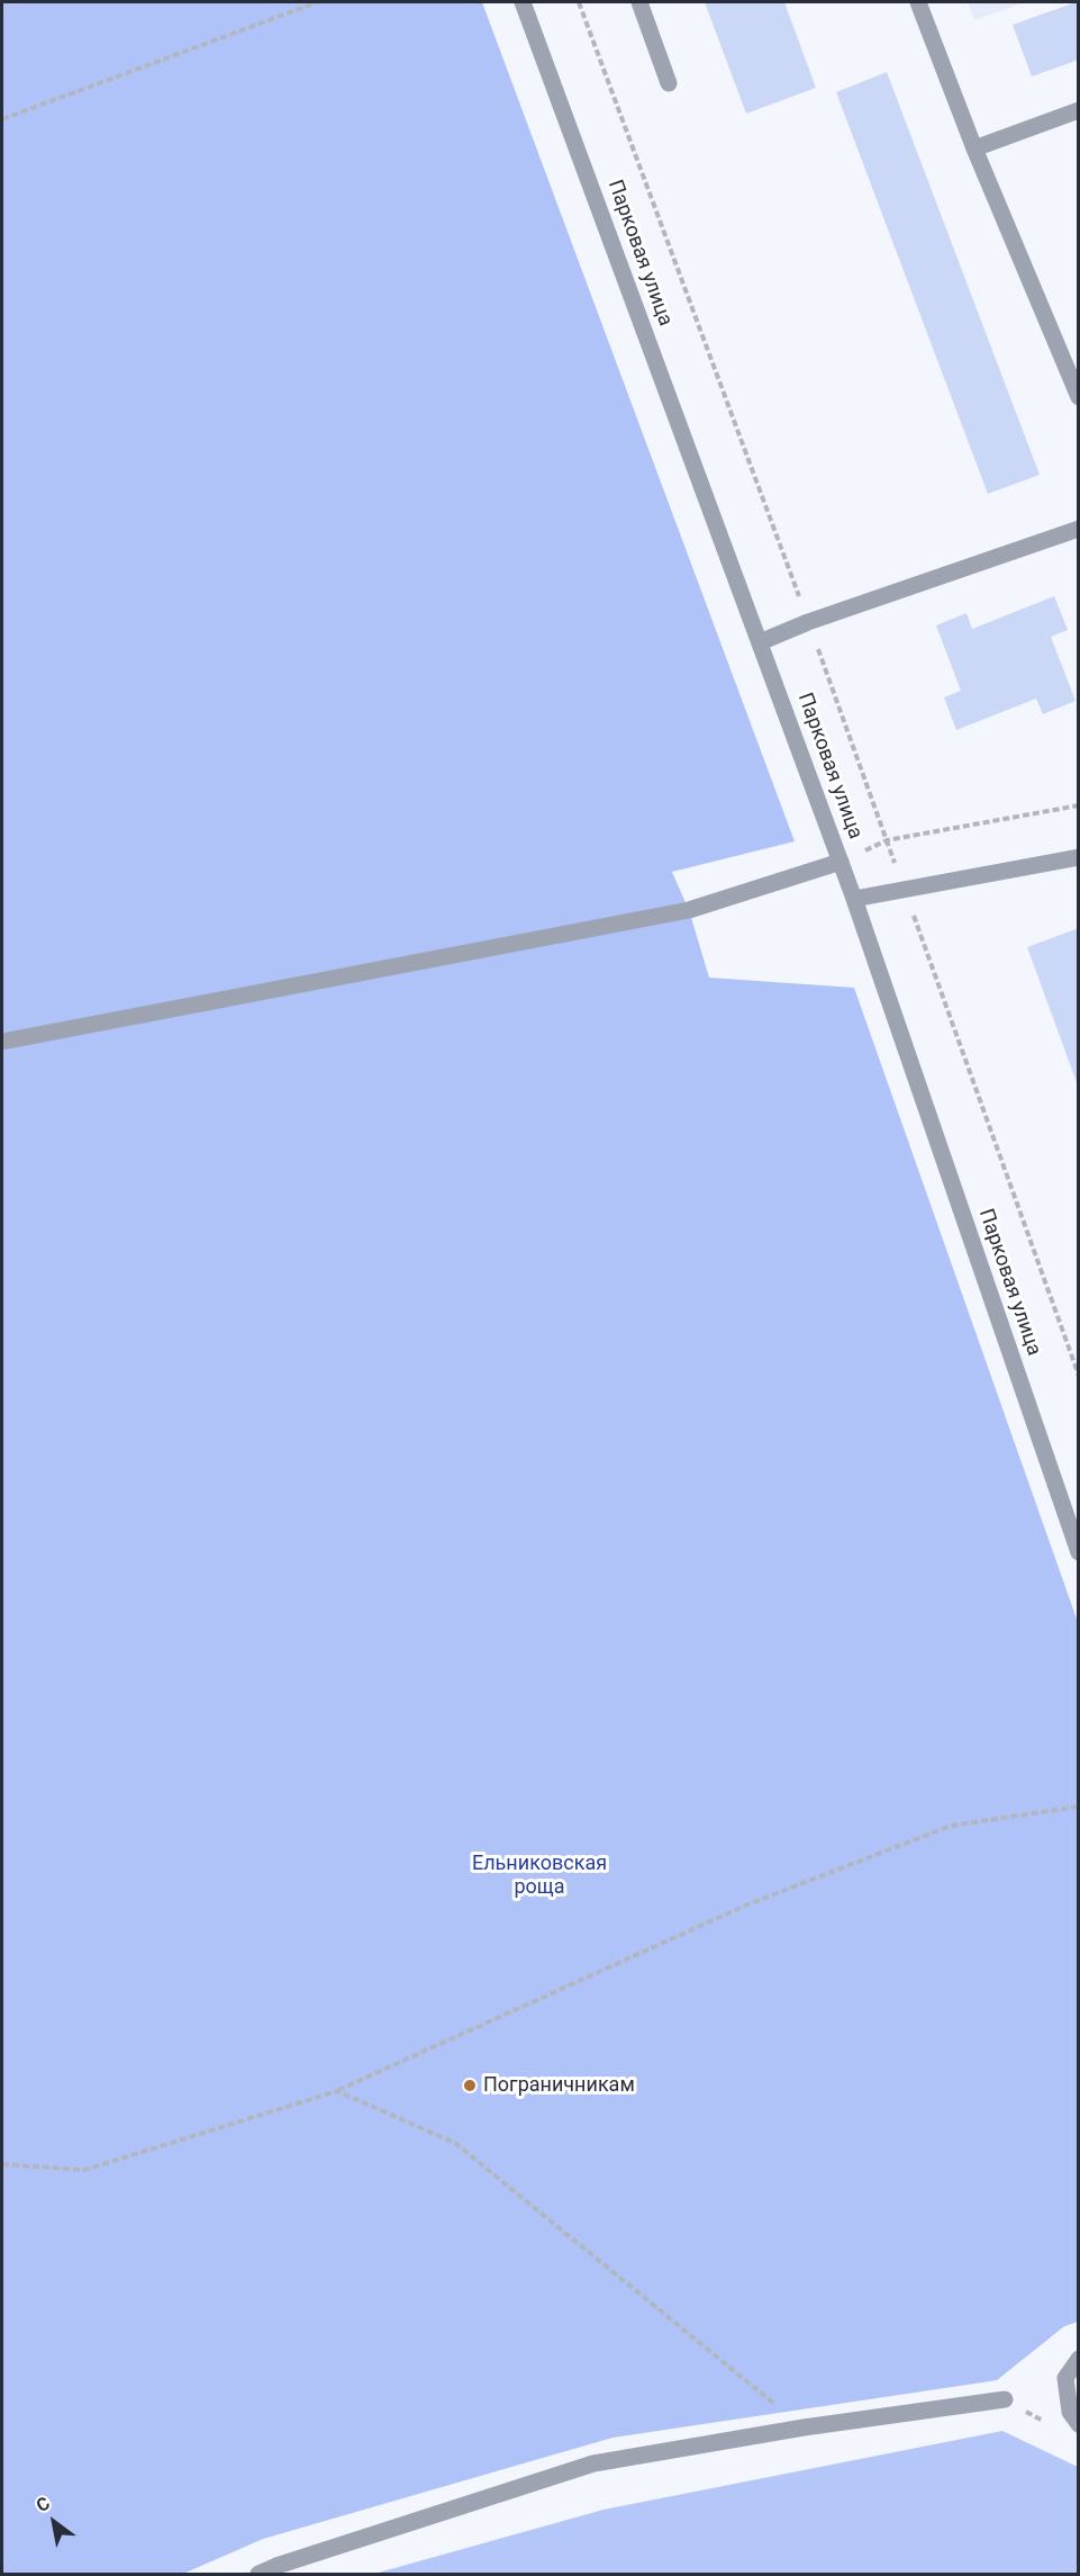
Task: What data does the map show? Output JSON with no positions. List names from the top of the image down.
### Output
{
  "streets": {
    "street": ["Парковая улица"]
  },
  "parks": ["Ельниковская роща"],
  "places": ["Пограничникам"],
  "north": "top left"
}
